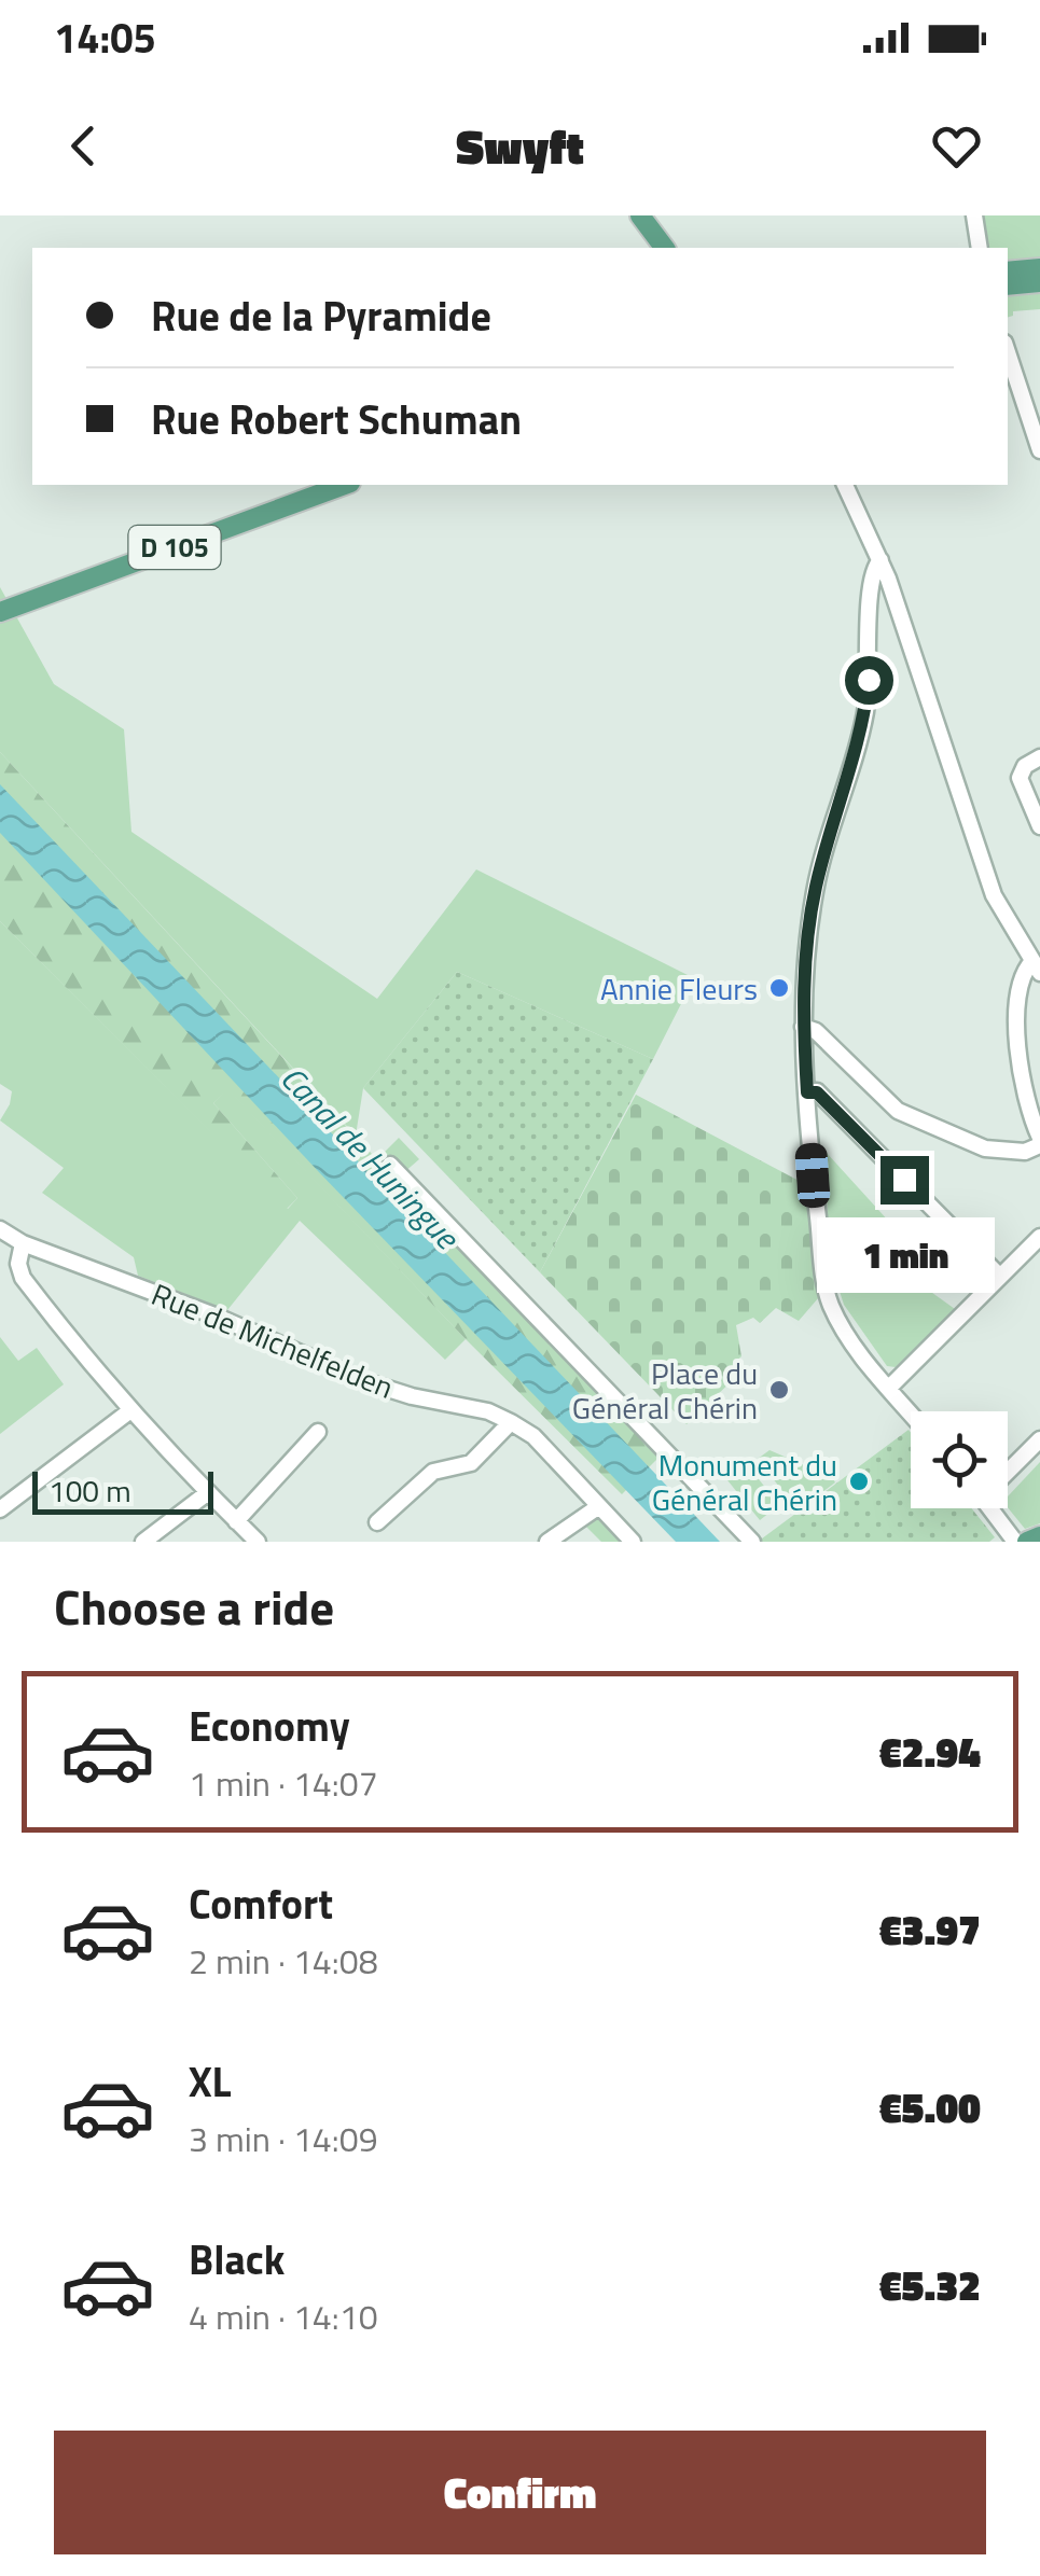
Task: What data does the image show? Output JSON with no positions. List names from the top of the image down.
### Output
{
  "streets": {
    "main road": ["D 105"],
    "street": ["Rue de Michelfelden"]
  },
  "water": ["Canal de Huningue"],
  "places": ["Annie Fleurs", "Place du Général Chérin", "Monument du Général Chérin"],
  "scale_bar": "100 m",
  "page": {
    "status": "14:05",
    "header": "Swyft",
    "banner": ["Rue de la Pyramide", "Rue Robert Schuman"],
    "bubble": "1 min",
    "scale": "100 m",
    "heading": "Choose a ride",
    "list": [
      {
        "name": "Economy",
        "note": "1 min · 14:07",
        "value": "€2.94"
      },
      {
        "name": "Comfort",
        "note": "2 min · 14:08",
        "value": "€3.97"
      },
      {
        "name": "XL",
        "note": "3 min · 14:09",
        "value": "€5.00"
      },
      {
        "name": "Black",
        "note": "4 min · 14:10",
        "value": "€5.32"
      }
    ],
    "buttons": "Confirm"
  }
}
